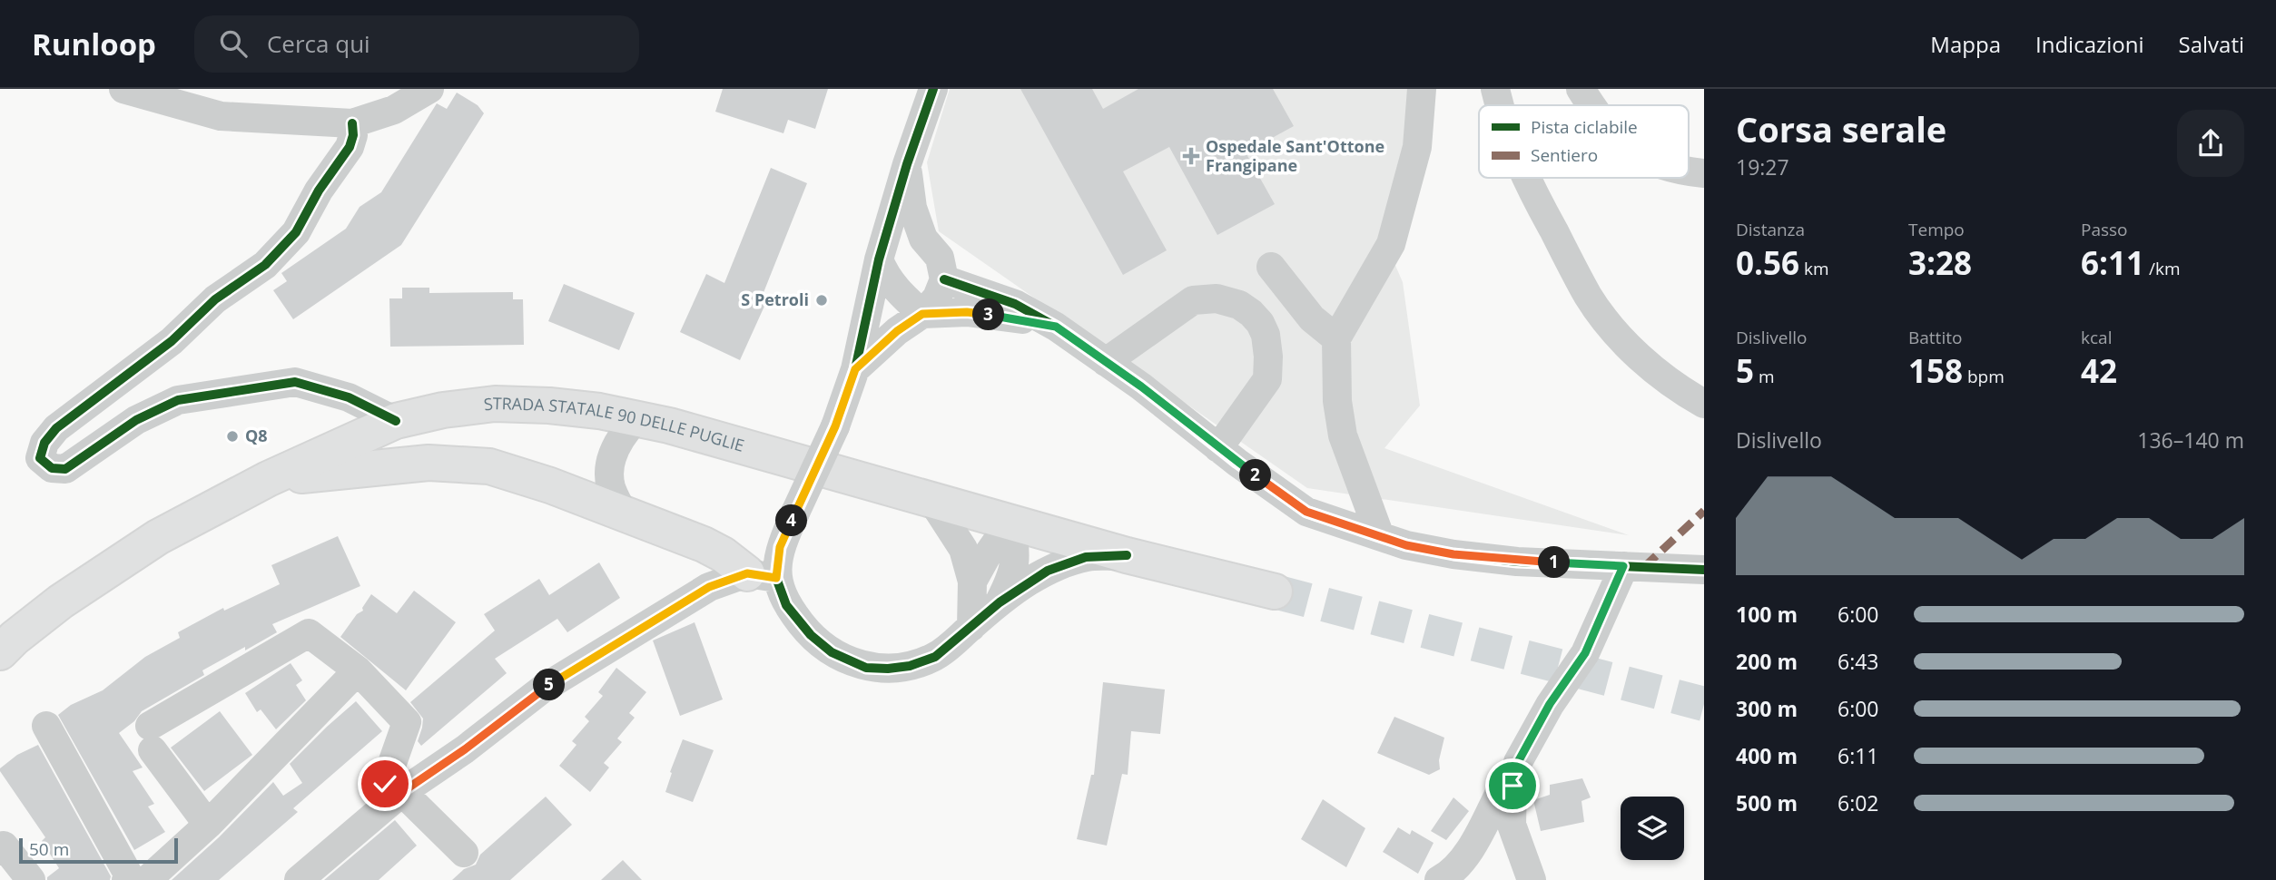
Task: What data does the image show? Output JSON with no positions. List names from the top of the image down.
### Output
{
  "streets": {
    "main road": ["STRADA STATALE 90 DELLE PUGLIE"]
  },
  "places": {
    "health": ["Ospedale Sant'Ottone Frangipane"],
    "other": ["S Petroli", "Q8"]
  },
  "legend": ["Pista ciclabile", "Sentiero"],
  "scale_bar": "50 m",
  "page": {
    "header": "Runloop",
    "search": "Cerca qui",
    "nav": ["Mappa", "Indicazioni", "Salvati"],
    "heading": ["Corsa serale", "19:27"],
    "stats": [
      ["Distanza", "0.56 km"],
      ["Tempo", "3:28"],
      ["Passo", "6:11 /km"],
      ["Dislivello", "5 m"],
      ["Battito", "158 bpm"],
      ["kcal", "42"]
    ],
    "pins": [
      "3",
      "2",
      "4",
      "1",
      "5"
    ],
    "chart": ["Dislivello", "136–140 m"],
    "list": [
      {
        "name": "100 m",
        "note": "6:00"
      },
      {
        "name": "200 m",
        "note": "6:43"
      },
      {
        "name": "300 m",
        "note": "6:00"
      },
      {
        "name": "400 m",
        "note": "6:11"
      },
      {
        "name": "500 m",
        "note": "6:02"
      }
    ],
    "scale": "50 m"
  }
}
